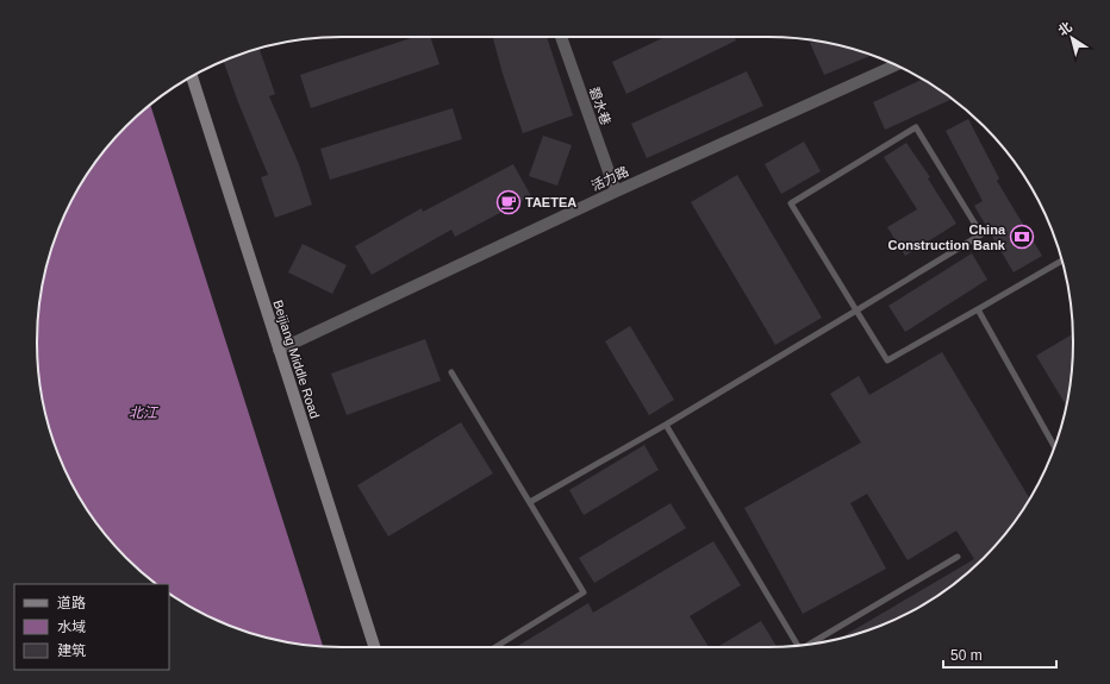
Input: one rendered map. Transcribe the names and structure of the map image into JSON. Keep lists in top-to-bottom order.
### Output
{
  "streets": {
    "street": ["碧水巷", "活力路", "Beijiang Middle Road"]
  },
  "crossings": [
    ["碧水巷", "活力路"],
    ["活力路", "Beijiang Middle Road"]
  ],
  "water": ["北江"],
  "places": {
    "cafe": ["TAETEA"],
    "bank": ["China Construction Bank"]
  },
  "legend": ["道路", "水域", "建筑"],
  "scale_bar": "50 m",
  "north": "top left"
}
